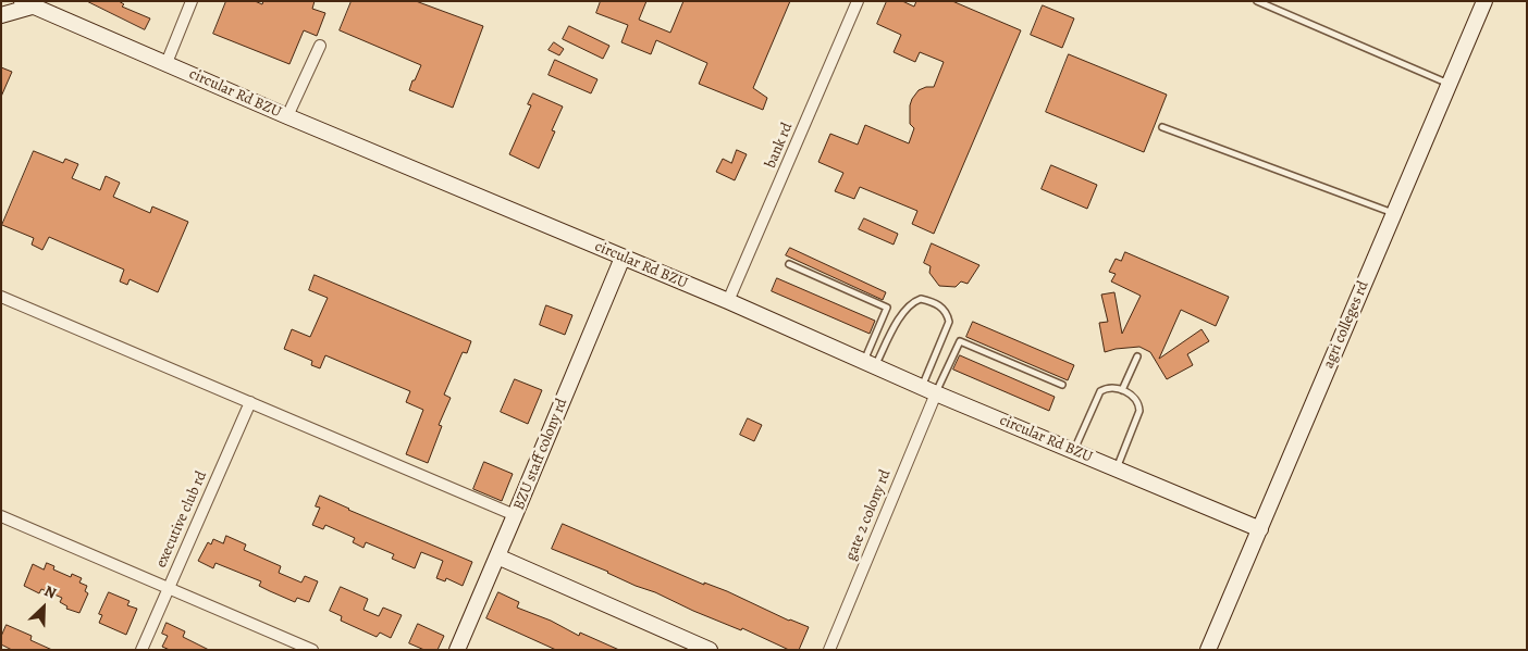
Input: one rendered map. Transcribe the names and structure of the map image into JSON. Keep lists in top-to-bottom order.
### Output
{
  "streets": {
    "street": [
      "circular Rd BZU",
      "bank rd",
      "agri colleges rd",
      "BZU staff colony rd",
      "gate 2 colony rd",
      "executive club rd"
    ]
  },
  "crossings": [
    ["circular Rd BZU", "bank rd"],
    ["circular Rd BZU", "agri colleges rd"],
    ["circular Rd BZU", "BZU staff colony rd"],
    ["circular Rd BZU", "gate 2 colony rd"]
  ],
  "north": "top right"
}
